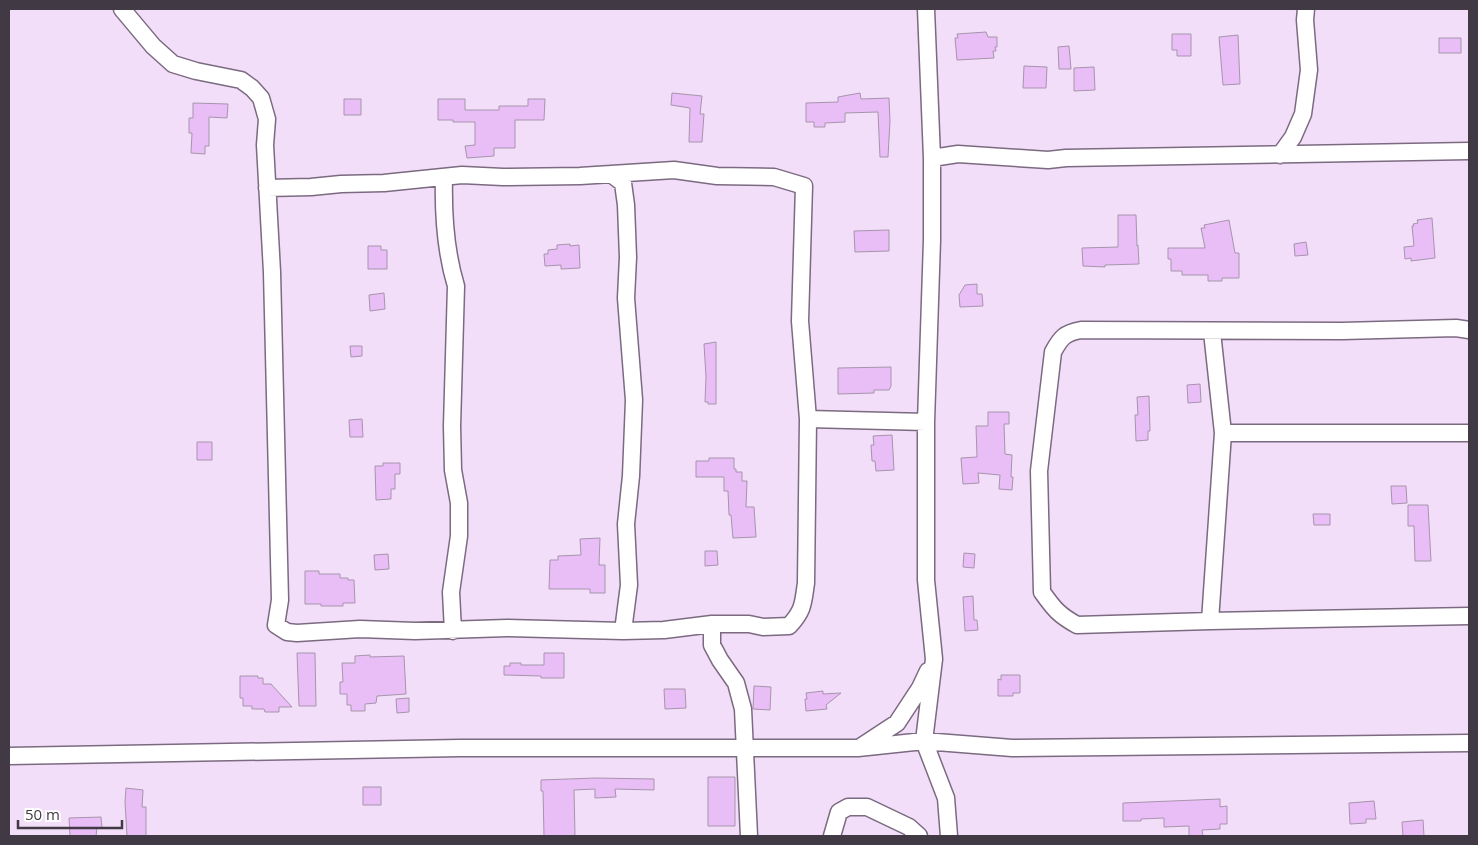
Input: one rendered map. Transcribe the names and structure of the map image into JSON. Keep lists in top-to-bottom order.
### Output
{
  "scale_bar": "50 m"
}
